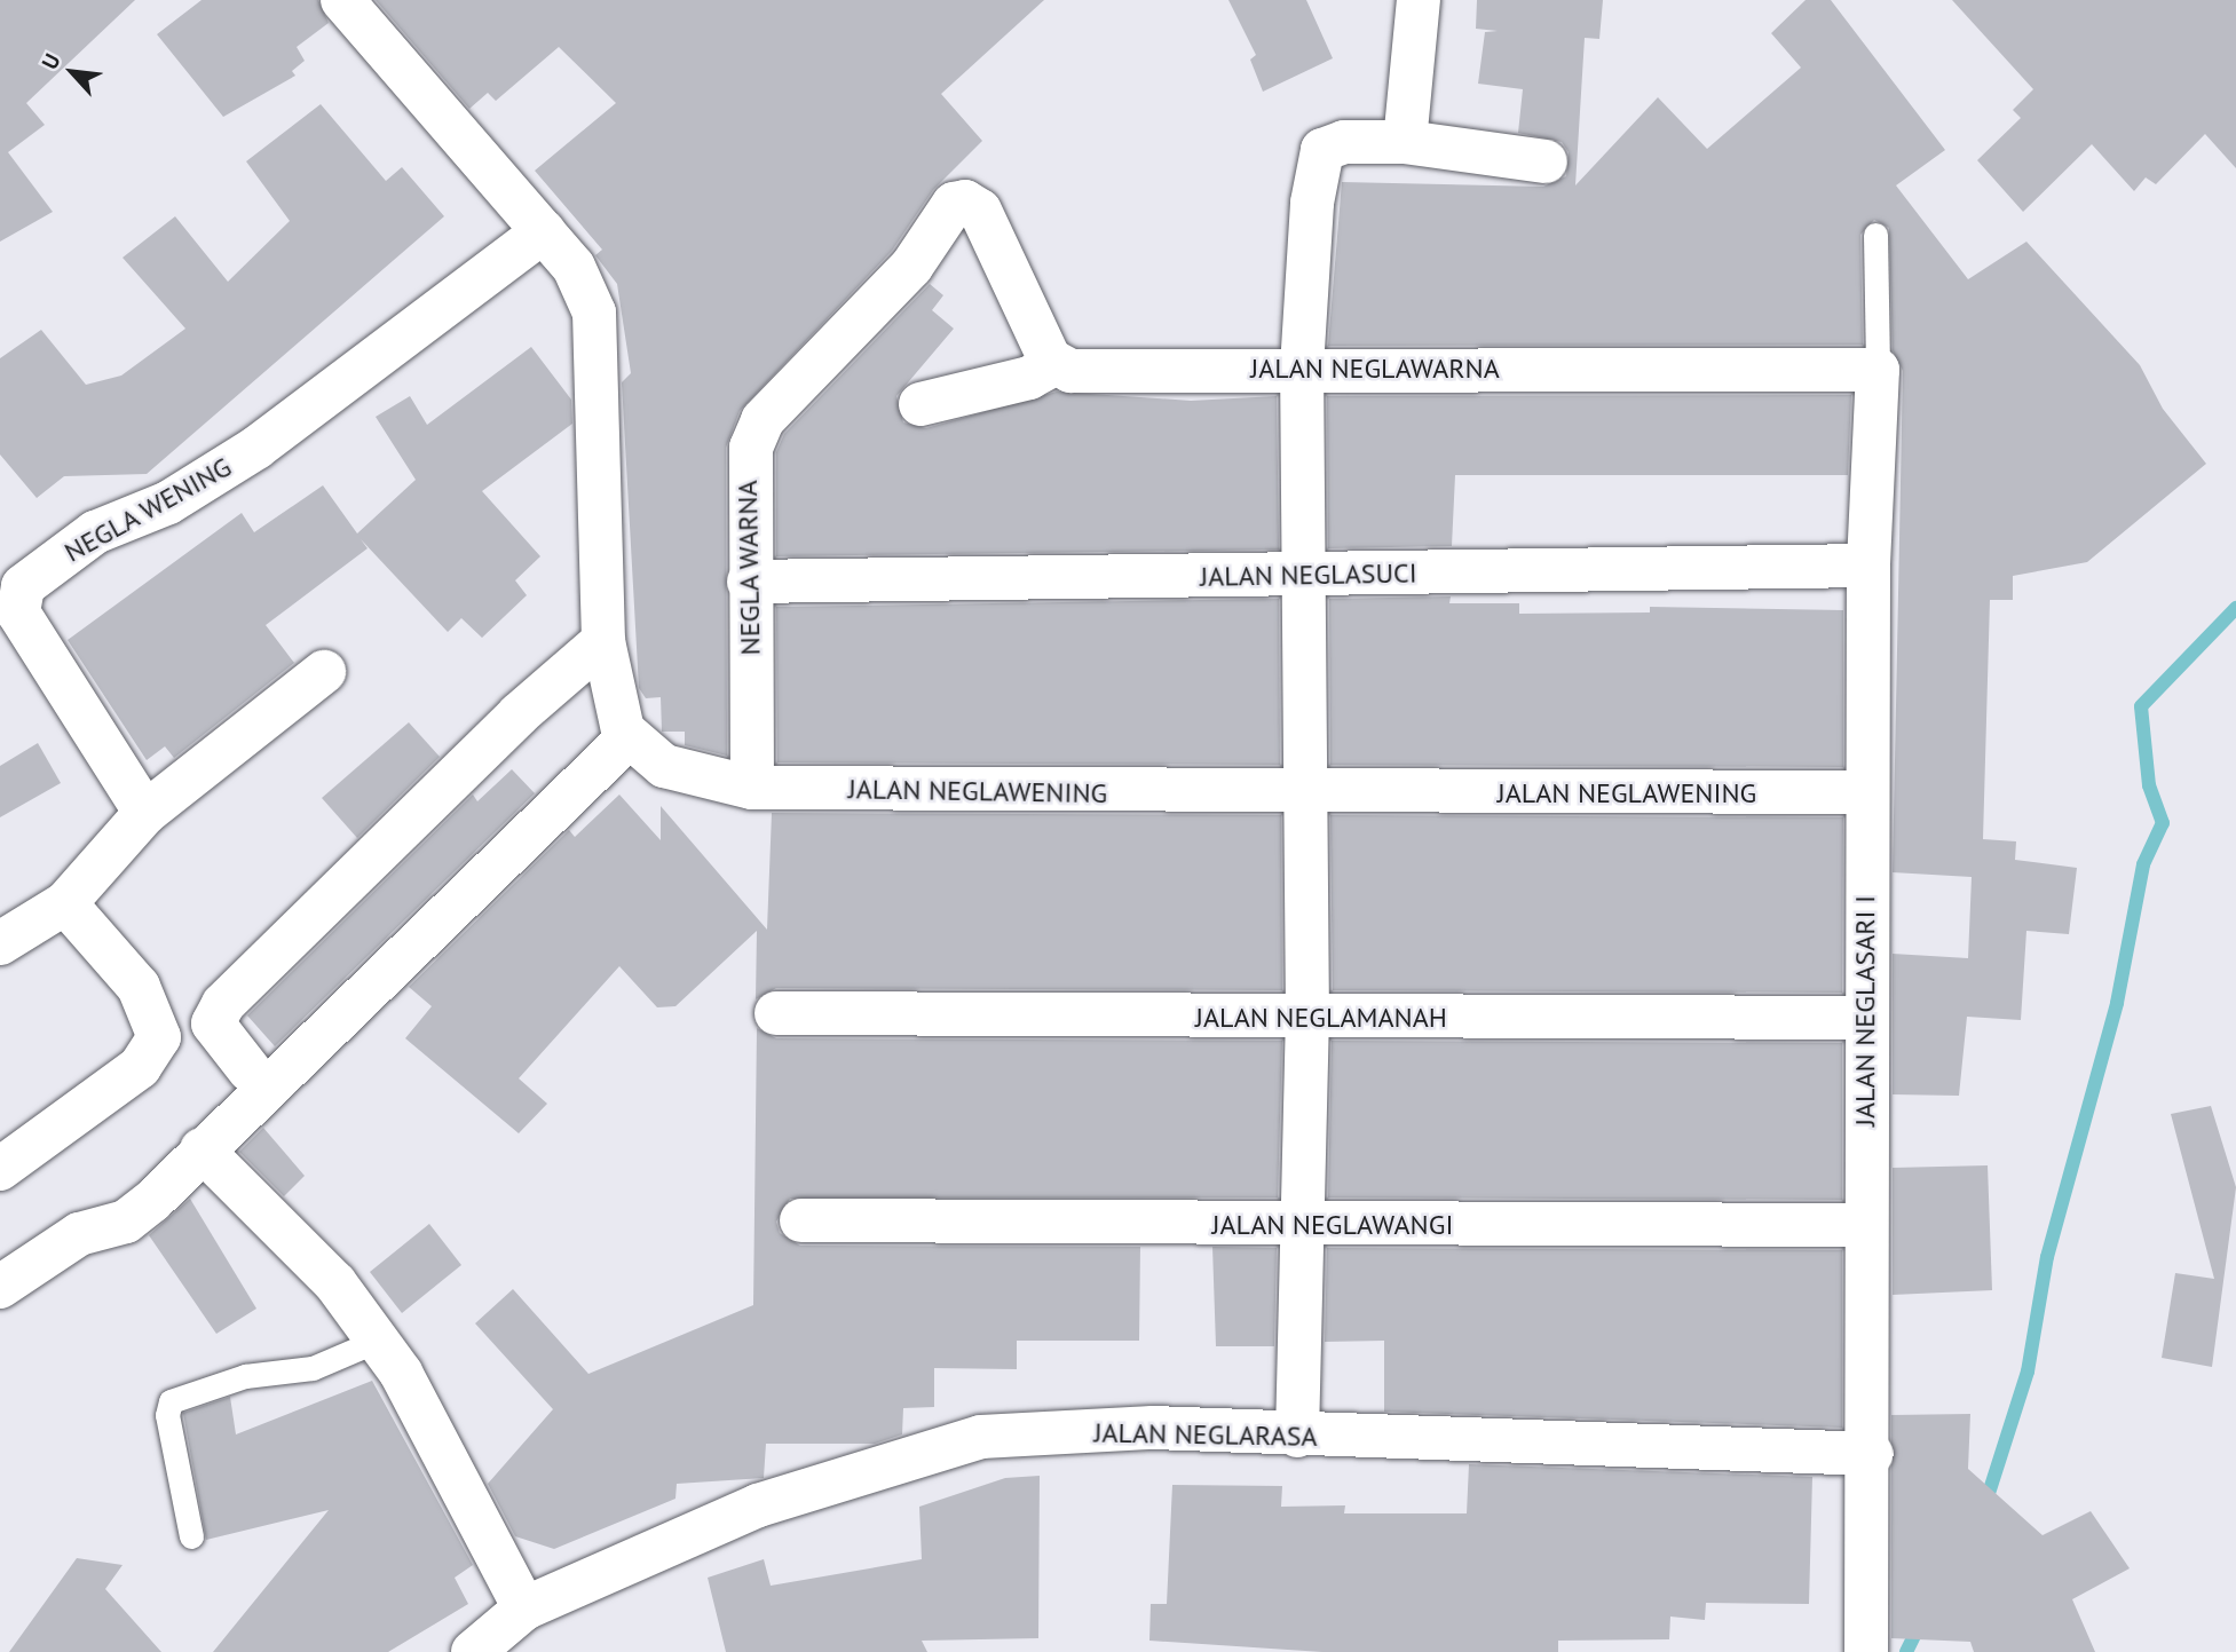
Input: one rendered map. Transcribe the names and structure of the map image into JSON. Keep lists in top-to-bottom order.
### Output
{
  "streets": {
    "street": [
      "JALAN NEGLAWARNA",
      "NEGLA WENING",
      "NEGLA WARNA",
      "JALAN NEGLASUCI",
      "JALAN NEGLAWENING",
      "JALAN NEGLASARI I",
      "JALAN NEGLAMANAH",
      "JALAN NEGLAWANGI",
      "JALAN NEGLARASA"
    ]
  },
  "crossings": [
    ["JALAN NEGLAWARNA", "NEGLA WARNA"],
    ["JALAN NEGLAWARNA", "JALAN NEGLASARI I"],
    ["NEGLA WARNA", "JALAN NEGLASUCI"],
    ["NEGLA WARNA", "JALAN NEGLAWENING"],
    ["JALAN NEGLASUCI", "JALAN NEGLASARI I"],
    ["JALAN NEGLAWENING", "JALAN NEGLASARI I"],
    ["JALAN NEGLASARI I", "JALAN NEGLAMANAH"],
    ["JALAN NEGLASARI I", "JALAN NEGLAWANGI"],
    ["JALAN NEGLASARI I", "JALAN NEGLARASA"]
  ],
  "north": "top left"
}
